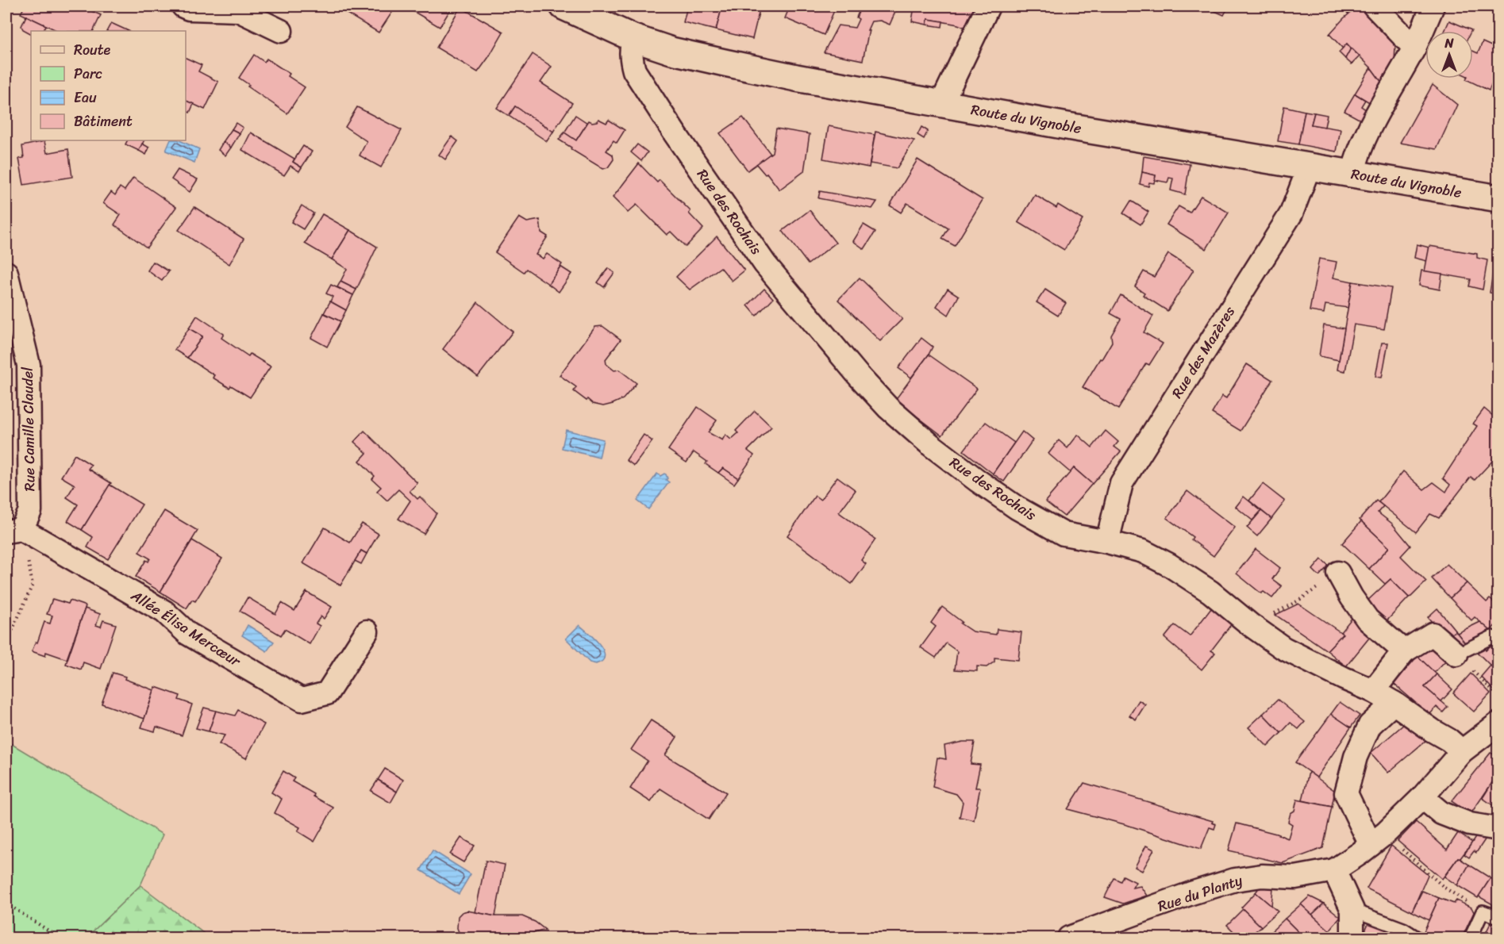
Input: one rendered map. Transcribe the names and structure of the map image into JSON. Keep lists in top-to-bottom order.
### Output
{
  "streets": {
    "street": [
      "Route du Vignoble",
      "Rue des Rochais",
      "Rue des Mazères",
      "Rue Camille Claudel",
      "Allée Élisa Mercœur",
      "Rue du Planty"
    ]
  },
  "crossings": [
    ["Route du Vignoble", "Rue des Rochais"],
    ["Route du Vignoble", "Rue des Mazères"],
    ["Rue des Rochais", "Rue des Mazères"],
    ["Rue Camille Claudel", "Allée Élisa Mercœur"]
  ],
  "legend": [
    "Route",
    "Parc",
    "Eau",
    "Bâtiment"
  ],
  "north": "top"
}
